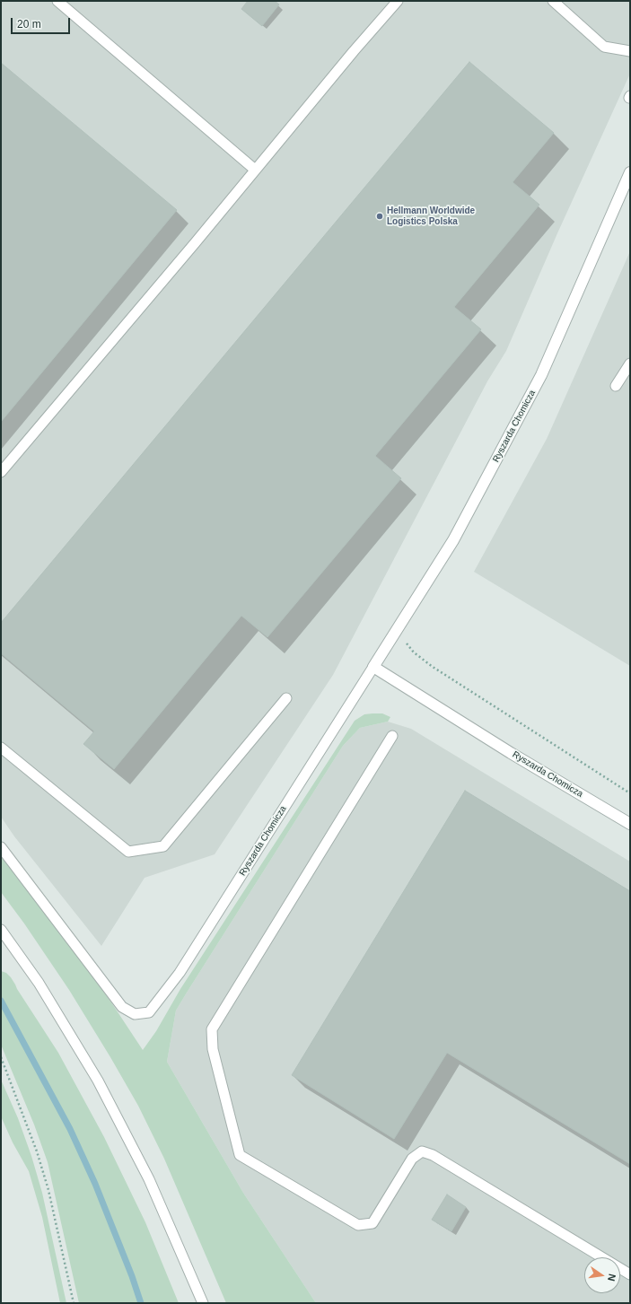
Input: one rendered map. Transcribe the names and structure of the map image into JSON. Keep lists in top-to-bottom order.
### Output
{
  "streets": {
    "street": ["Ryszarda Chomicza"]
  },
  "places": ["Hellmann Worldwide Logistics Polska"],
  "scale_bar": "20 m",
  "north": "right"
}
